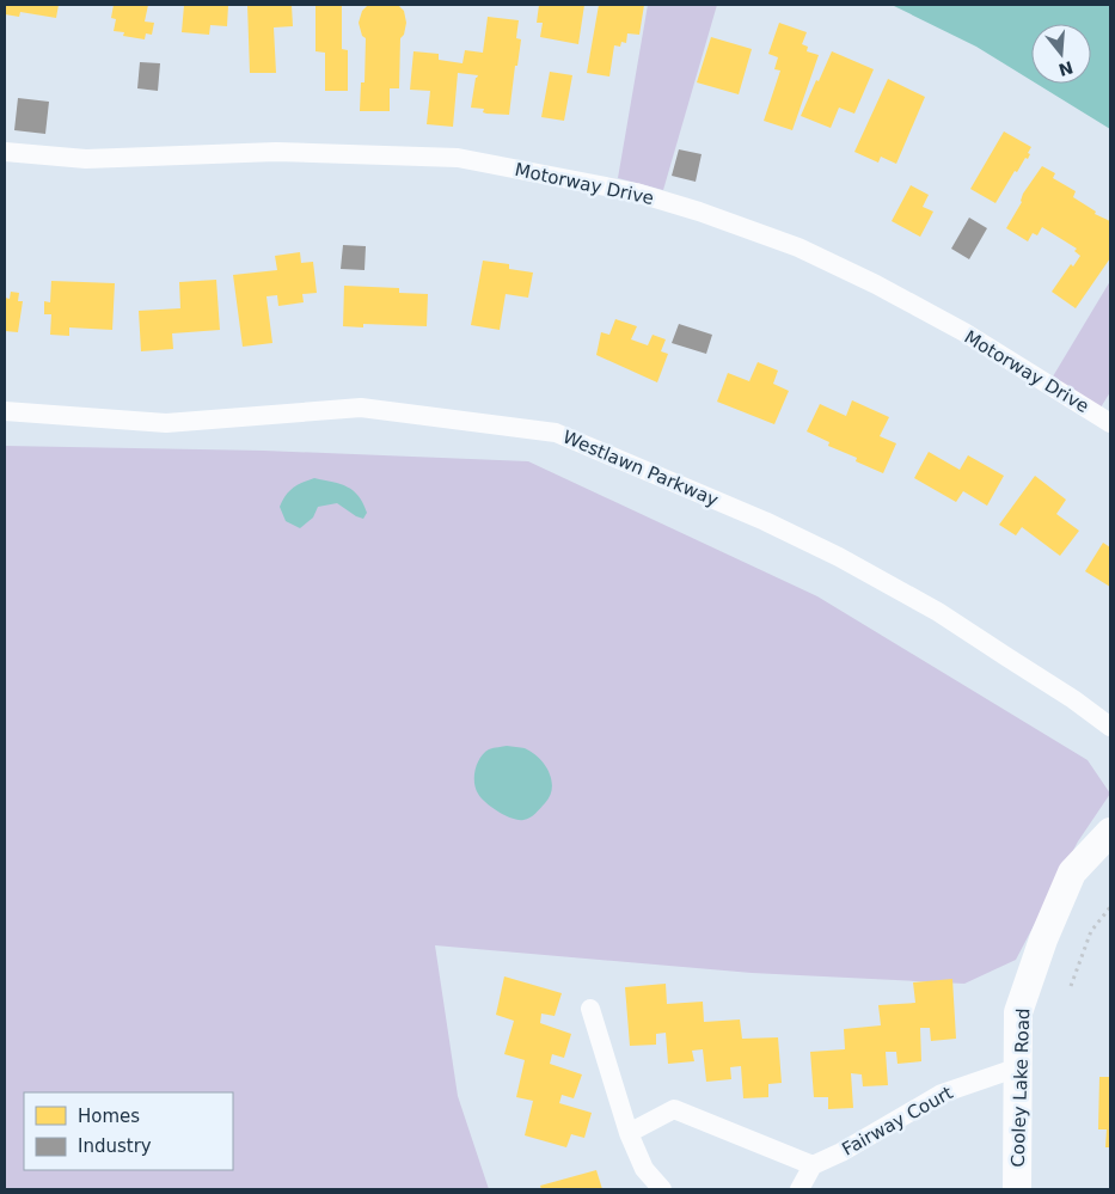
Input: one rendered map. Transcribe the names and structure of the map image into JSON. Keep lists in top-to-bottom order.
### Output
{
  "streets": {
    "main road": ["Cooley Lake Road"],
    "street": ["Motorway Drive", "Westlawn Parkway", "Fairway Court"]
  },
  "crossings": [
    ["Cooley Lake Road", "Fairway Court"]
  ],
  "legend": ["Homes", "Industry"],
  "north": "bottom"
}
